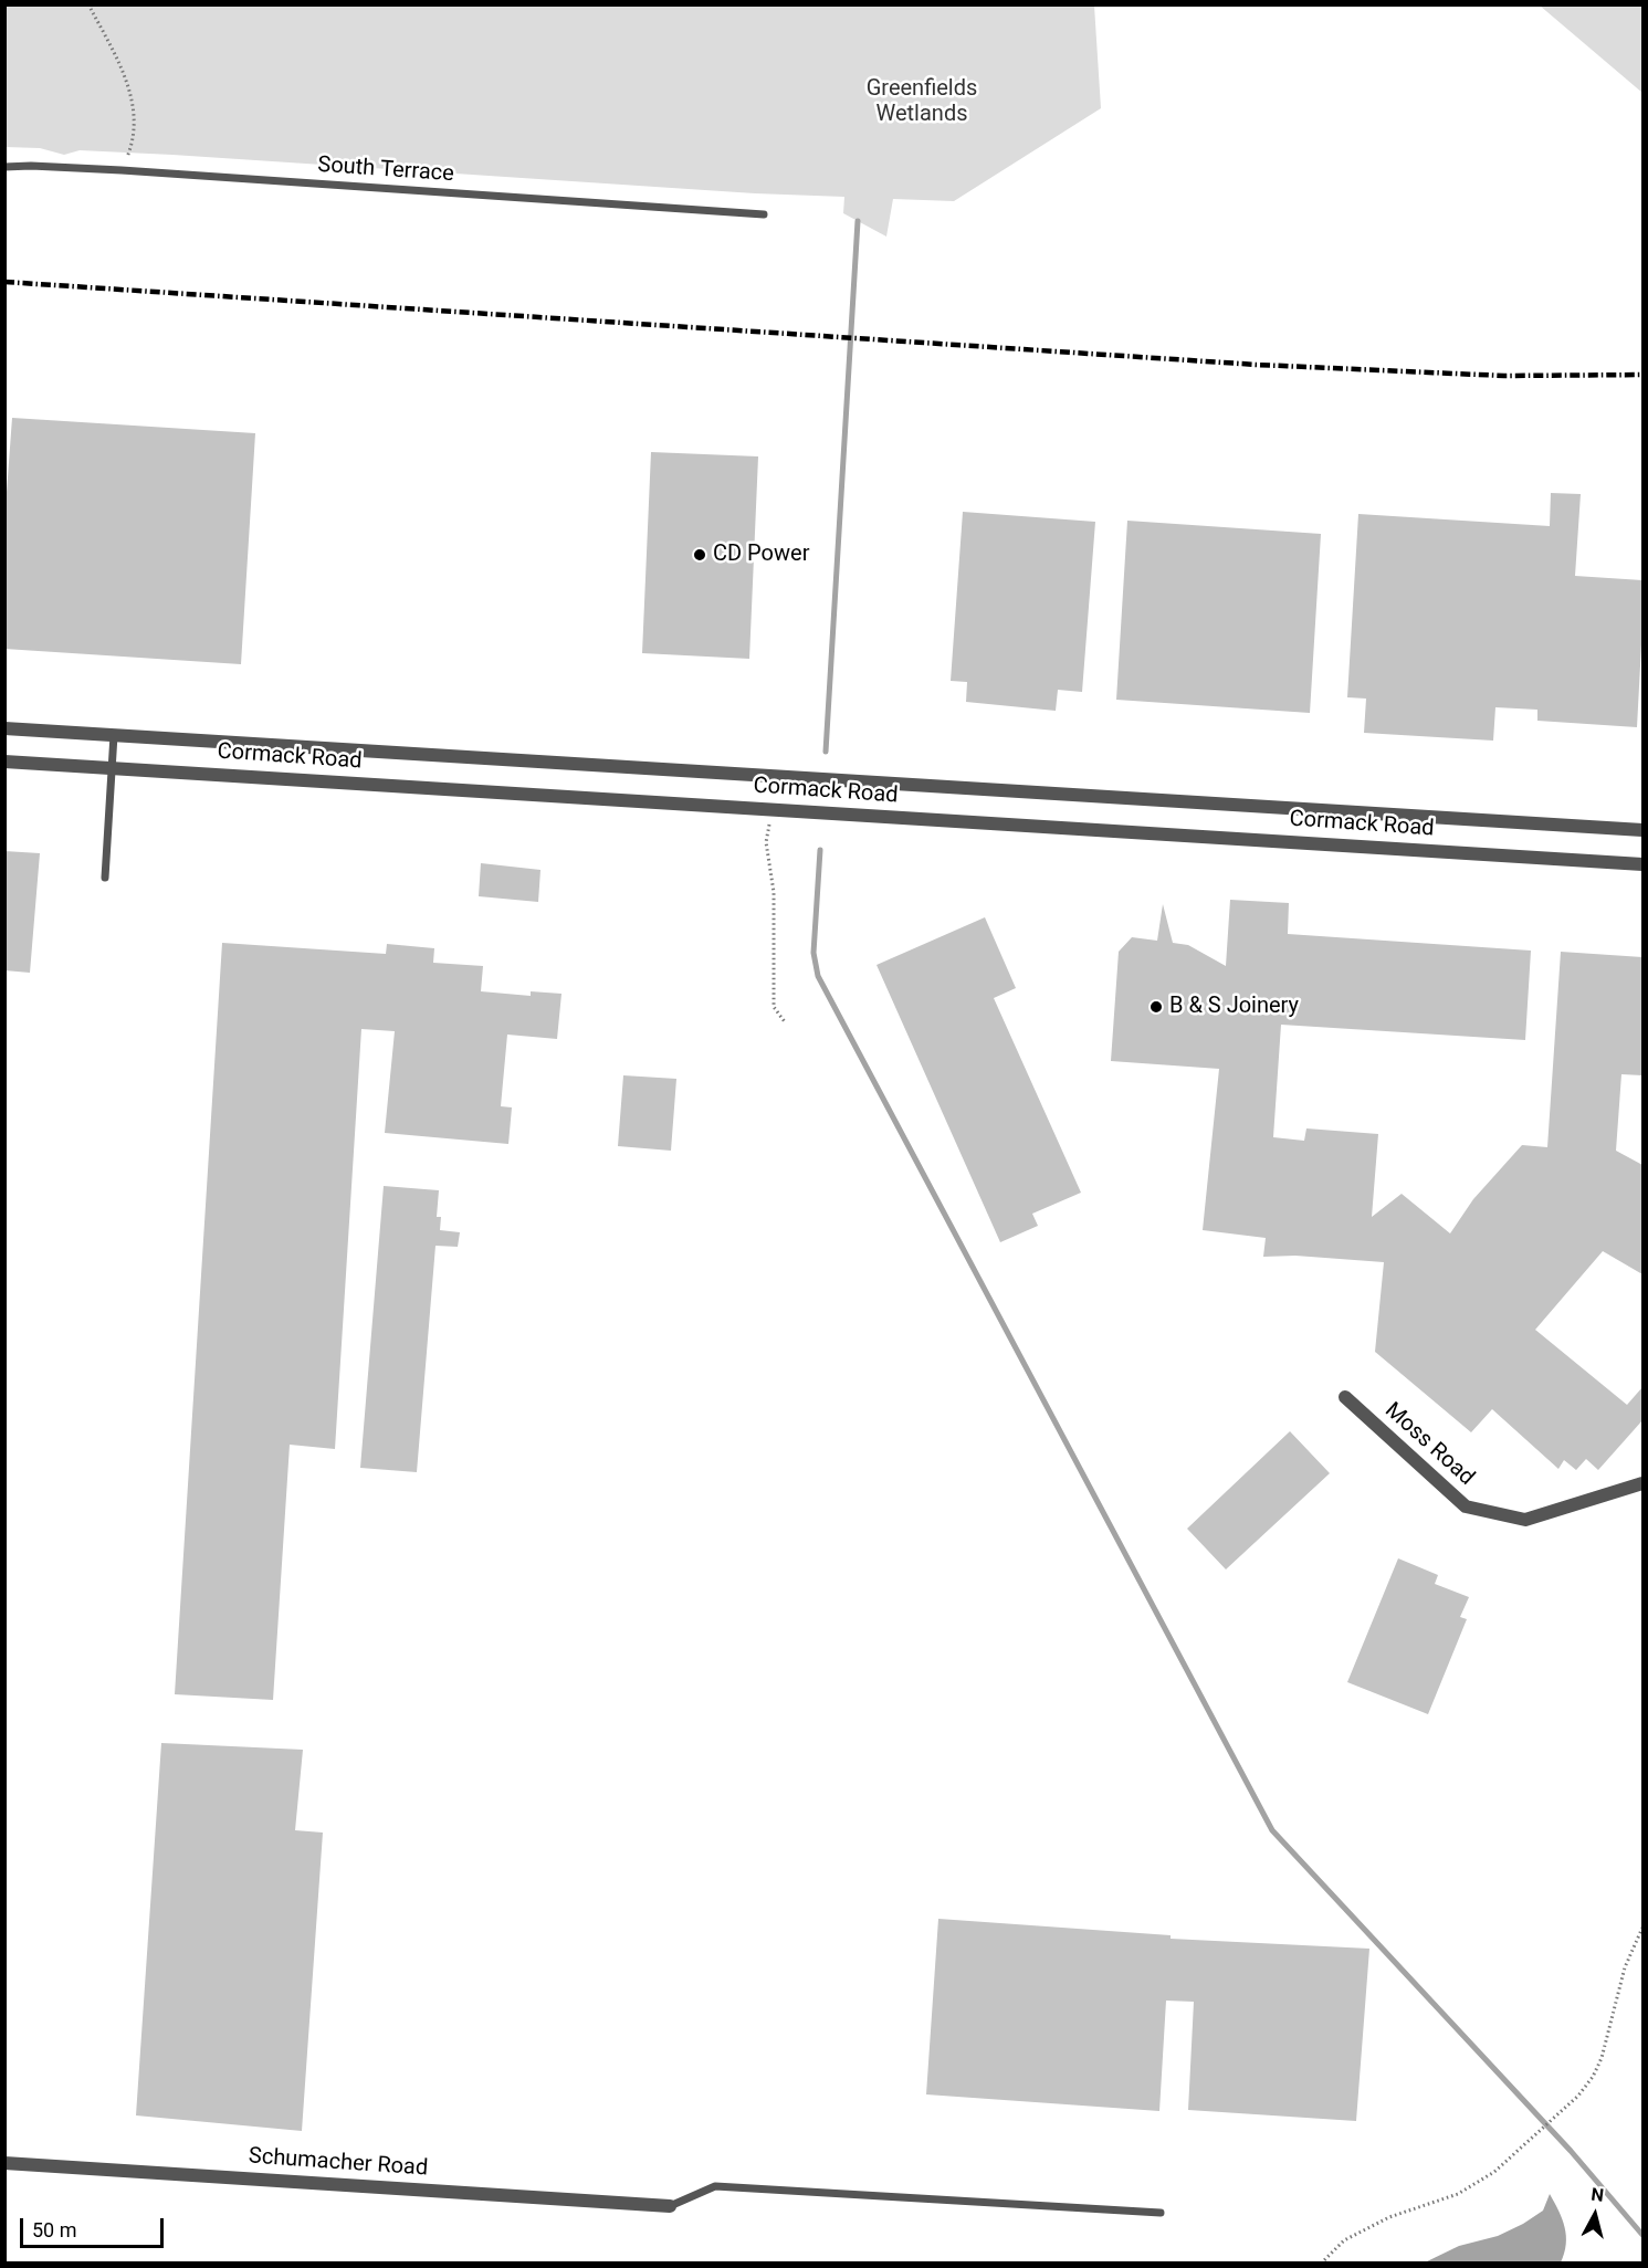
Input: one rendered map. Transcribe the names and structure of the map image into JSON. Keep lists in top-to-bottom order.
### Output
{
  "streets": {
    "street": ["Cormack Road", "Moss Road", "Schumacher Road"],
    "lane": ["South Terrace"]
  },
  "parks": ["Greenfields Wetlands"],
  "places": ["CD Power", "B & S Joinery"],
  "scale_bar": "50 m",
  "north": "top"
}
